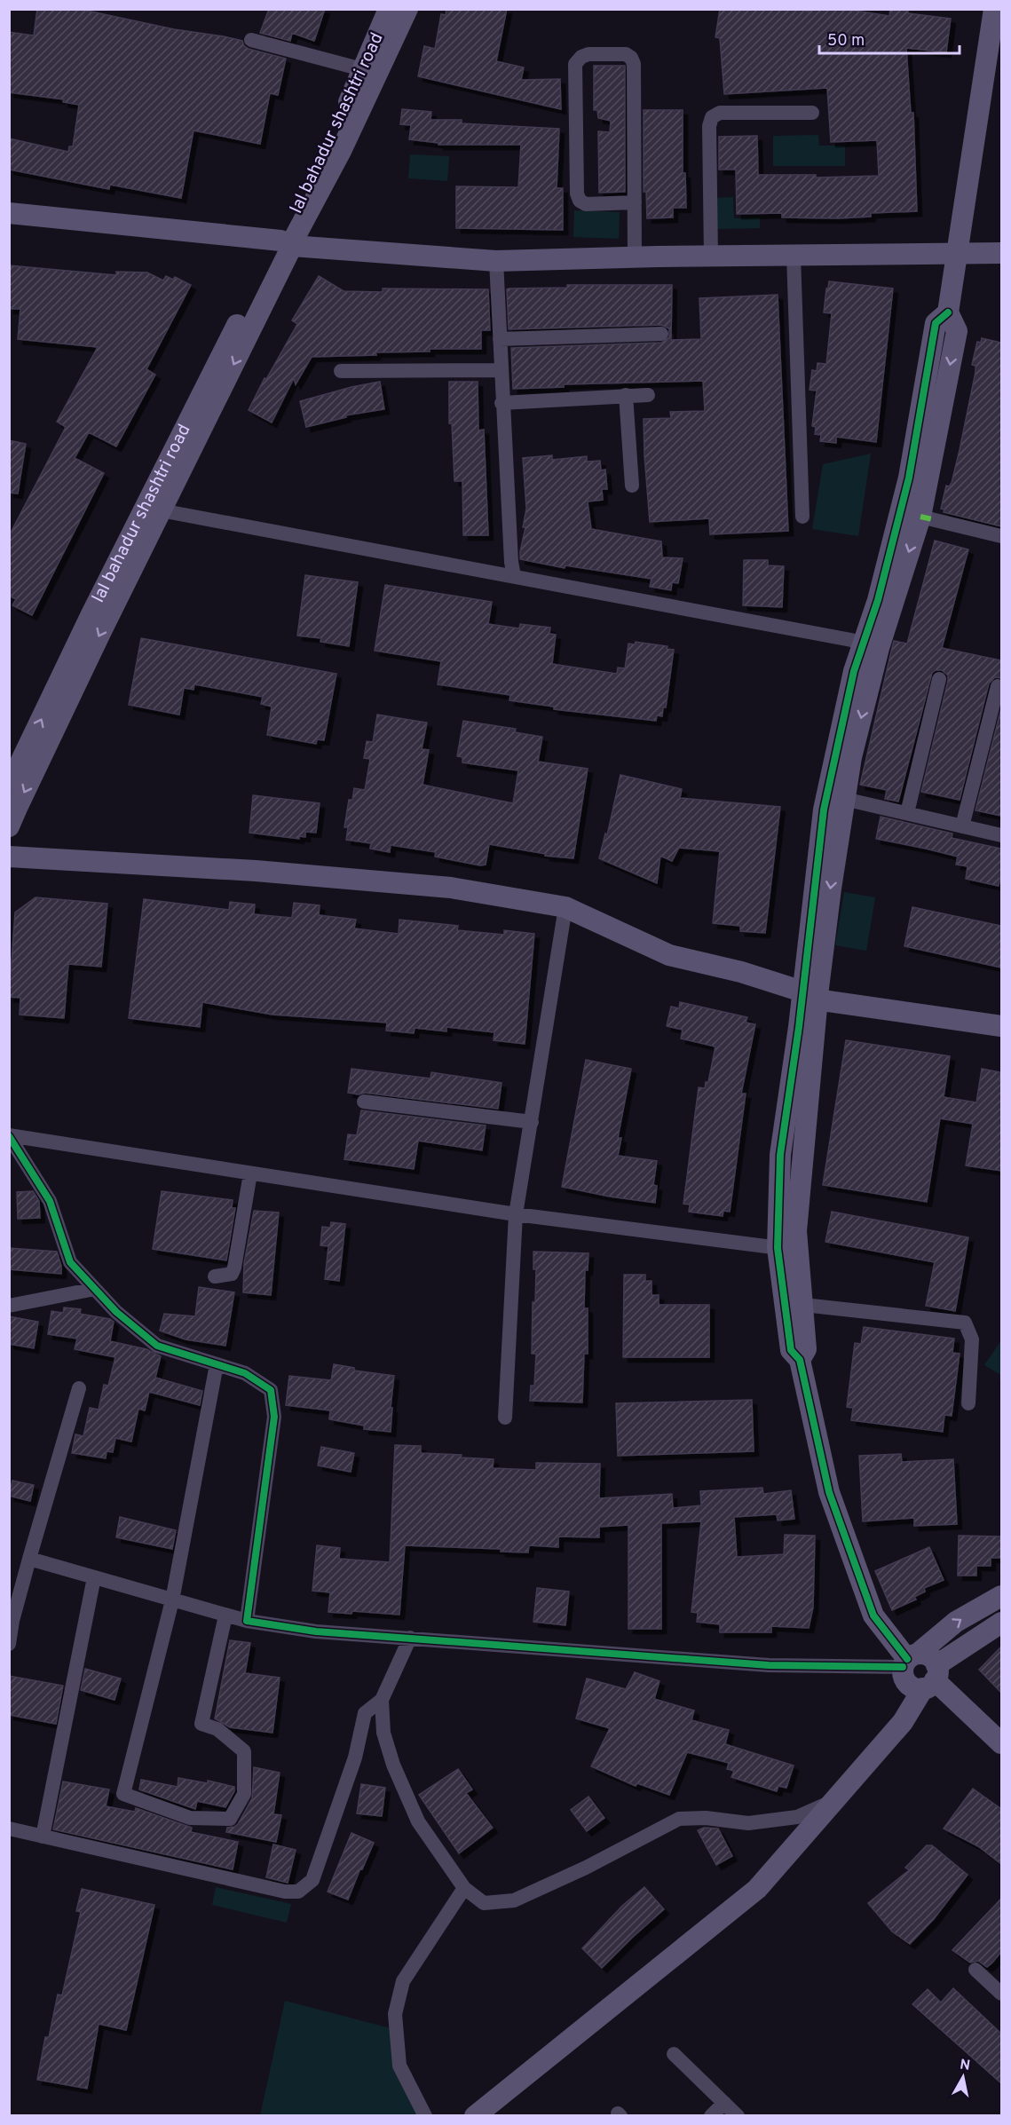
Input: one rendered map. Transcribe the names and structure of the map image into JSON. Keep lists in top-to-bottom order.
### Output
{
  "streets": {
    "street": ["lal bahadur shashtri road"]
  },
  "scale_bar": "50 m",
  "north": "top"
}
